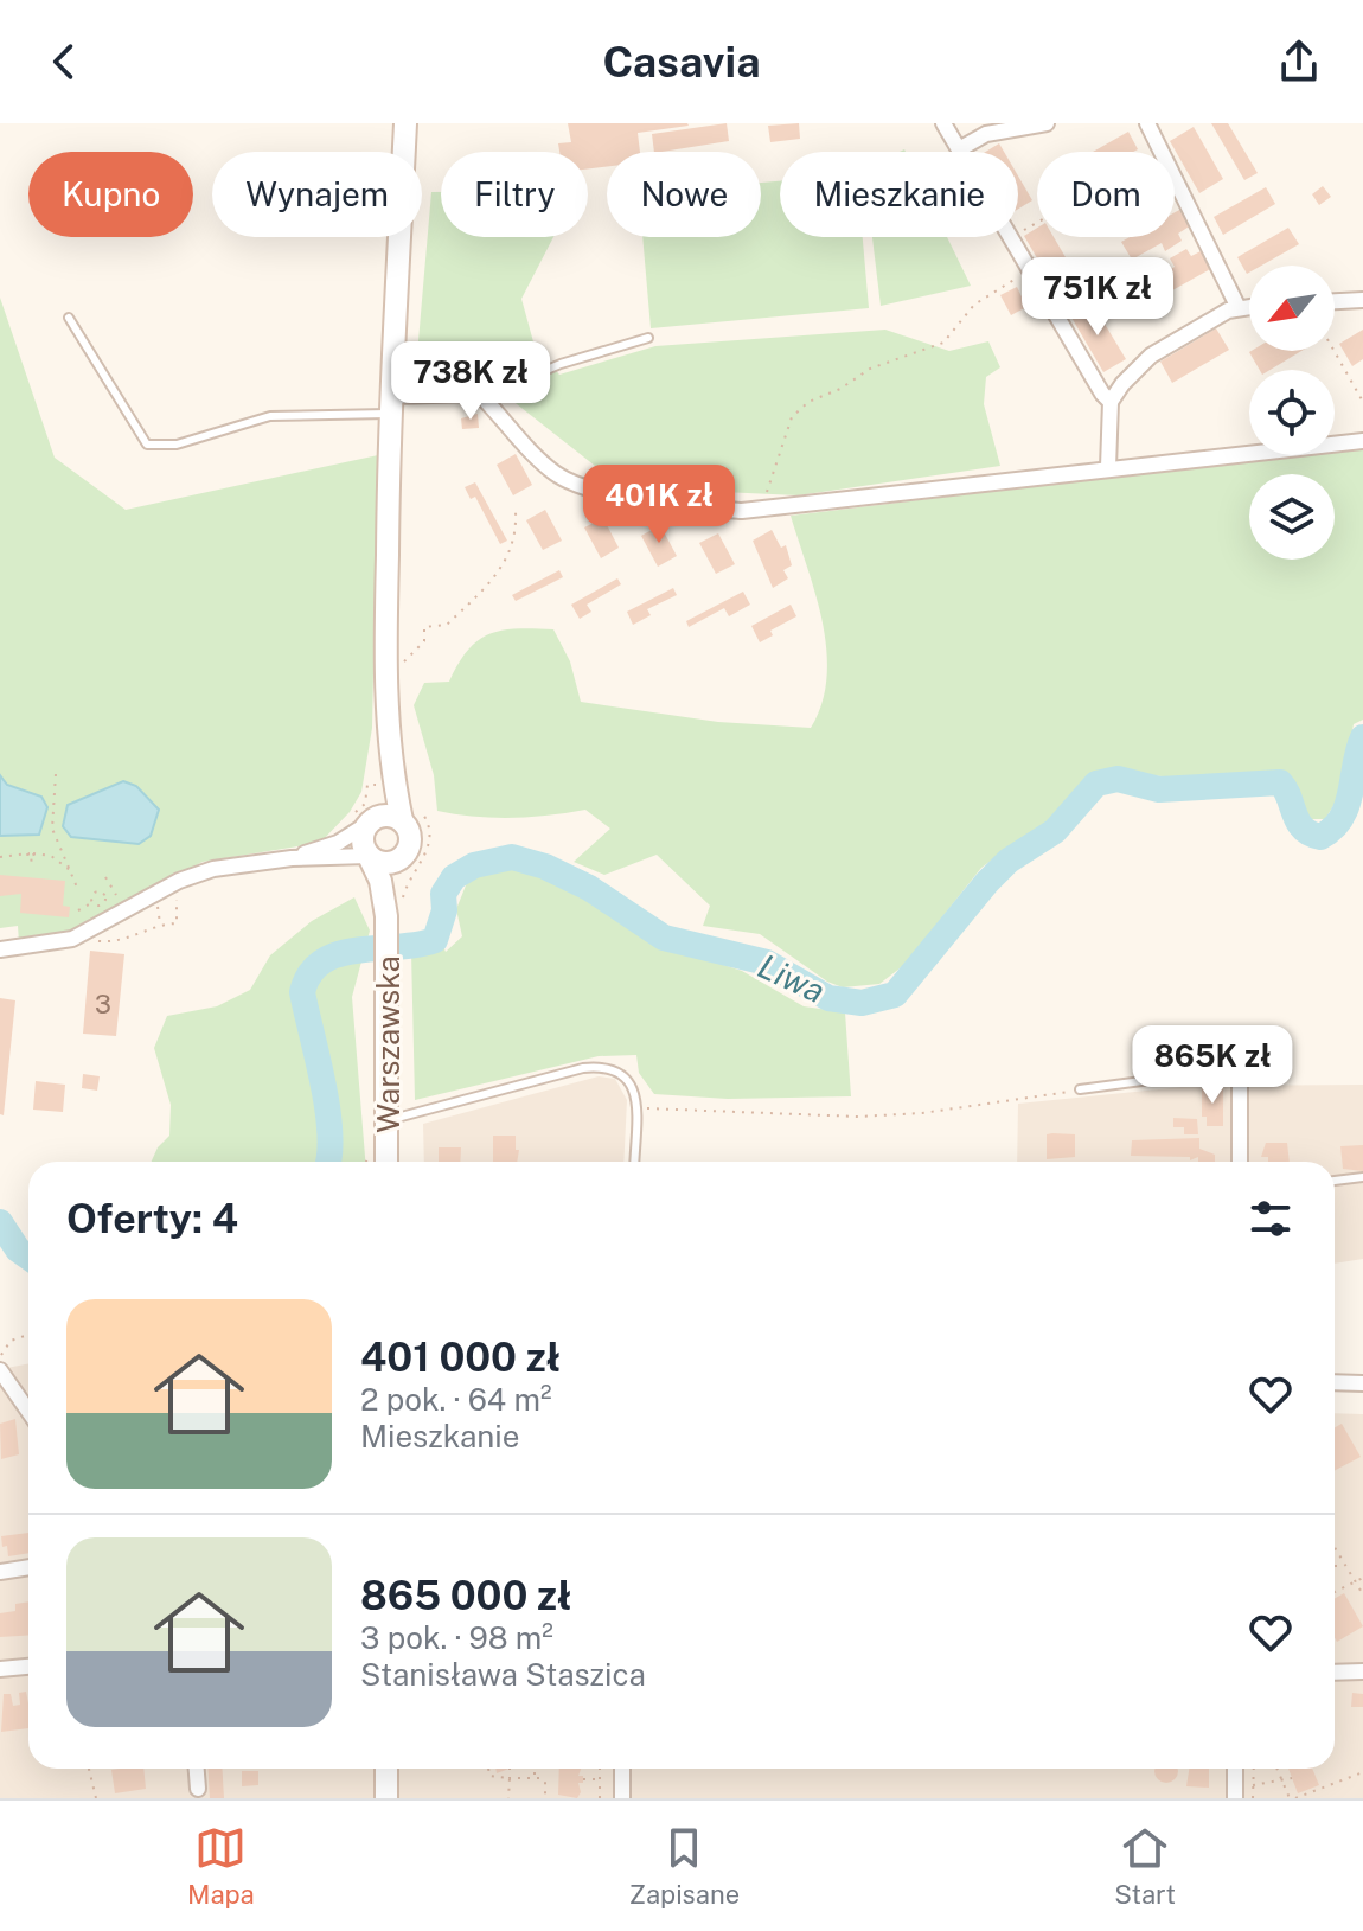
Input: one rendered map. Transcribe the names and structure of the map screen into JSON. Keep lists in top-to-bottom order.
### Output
{
  "streets": {
    "main road": ["Warszawska"]
  },
  "water": ["Liwa"],
  "house_numbers": ["3"],
  "north": "bottom left",
  "page": {
    "header": "Casavia",
    "chip": [
      "Kupno",
      "Wynajem",
      "Filtry",
      "Nowe",
      "Mieszkanie",
      "Dom"
    ],
    "price": [
      "751K zł",
      "738K zł",
      "401K zł",
      "865K zł"
    ],
    "heading": "Oferty: 4",
    "list": [
      {
        "name": "401 000 zł",
        "note": "2 pok. · 64 m² · Mieszkanie"
      },
      {
        "name": "865 000 zł",
        "note": "3 pok. · 98 m² · Stanisława Staszica"
      }
    ],
    "tabs": ["Mapa", "Zapisane", "Start"]
  }
}
